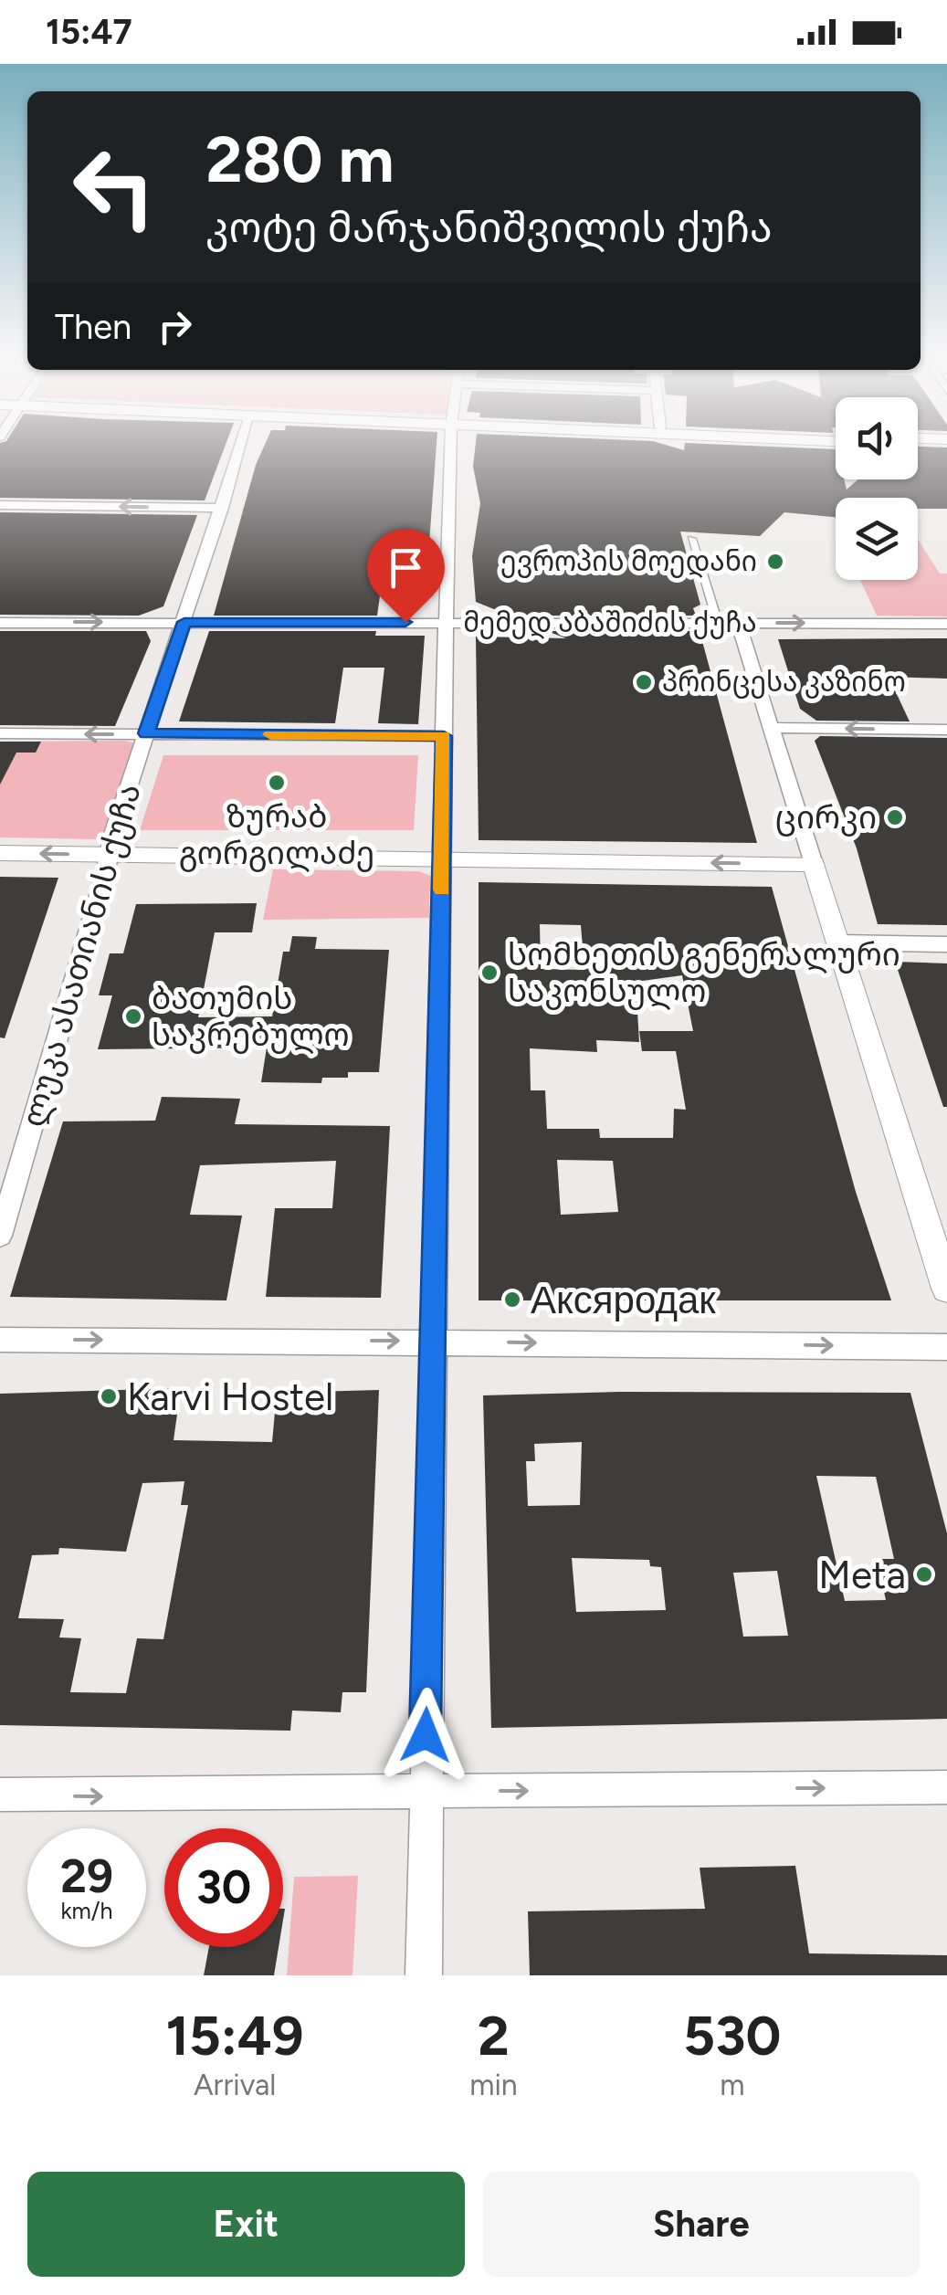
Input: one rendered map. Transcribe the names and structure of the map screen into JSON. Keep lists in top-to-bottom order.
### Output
{
  "streets": {
    "street": ["მემედ აბაშიძის ქუჩა", "ლუკა ასათიანის ქუჩა"]
  },
  "crossings": [
    ["მემედ აბაშიძის ქუჩა", "ლუკა ასათიანის ქუჩა"]
  ],
  "places": [
    "ევროპის მოედანი",
    "პრინცესა კაზინო",
    "ზურაბ გორგილაძე",
    "ცირკი",
    "სომხეთის გენერალური საკონსულო",
    "ბათუმის საკრებულო",
    "Аксяродак",
    "Karvi Hostel",
    "Meta"
  ],
  "page": {
    "status": "15:47",
    "turn": ["280 m", "კოტე მარჯანიშვილის ქუჩა"],
    "then": "Then",
    "speed": "29 km/h",
    "limit": "30",
    "eta": [
      "15:49",
      "Arrival",
      "2",
      "min",
      "530",
      "m"
    ],
    "buttons": ["Exit", "Share"]
  }
}
